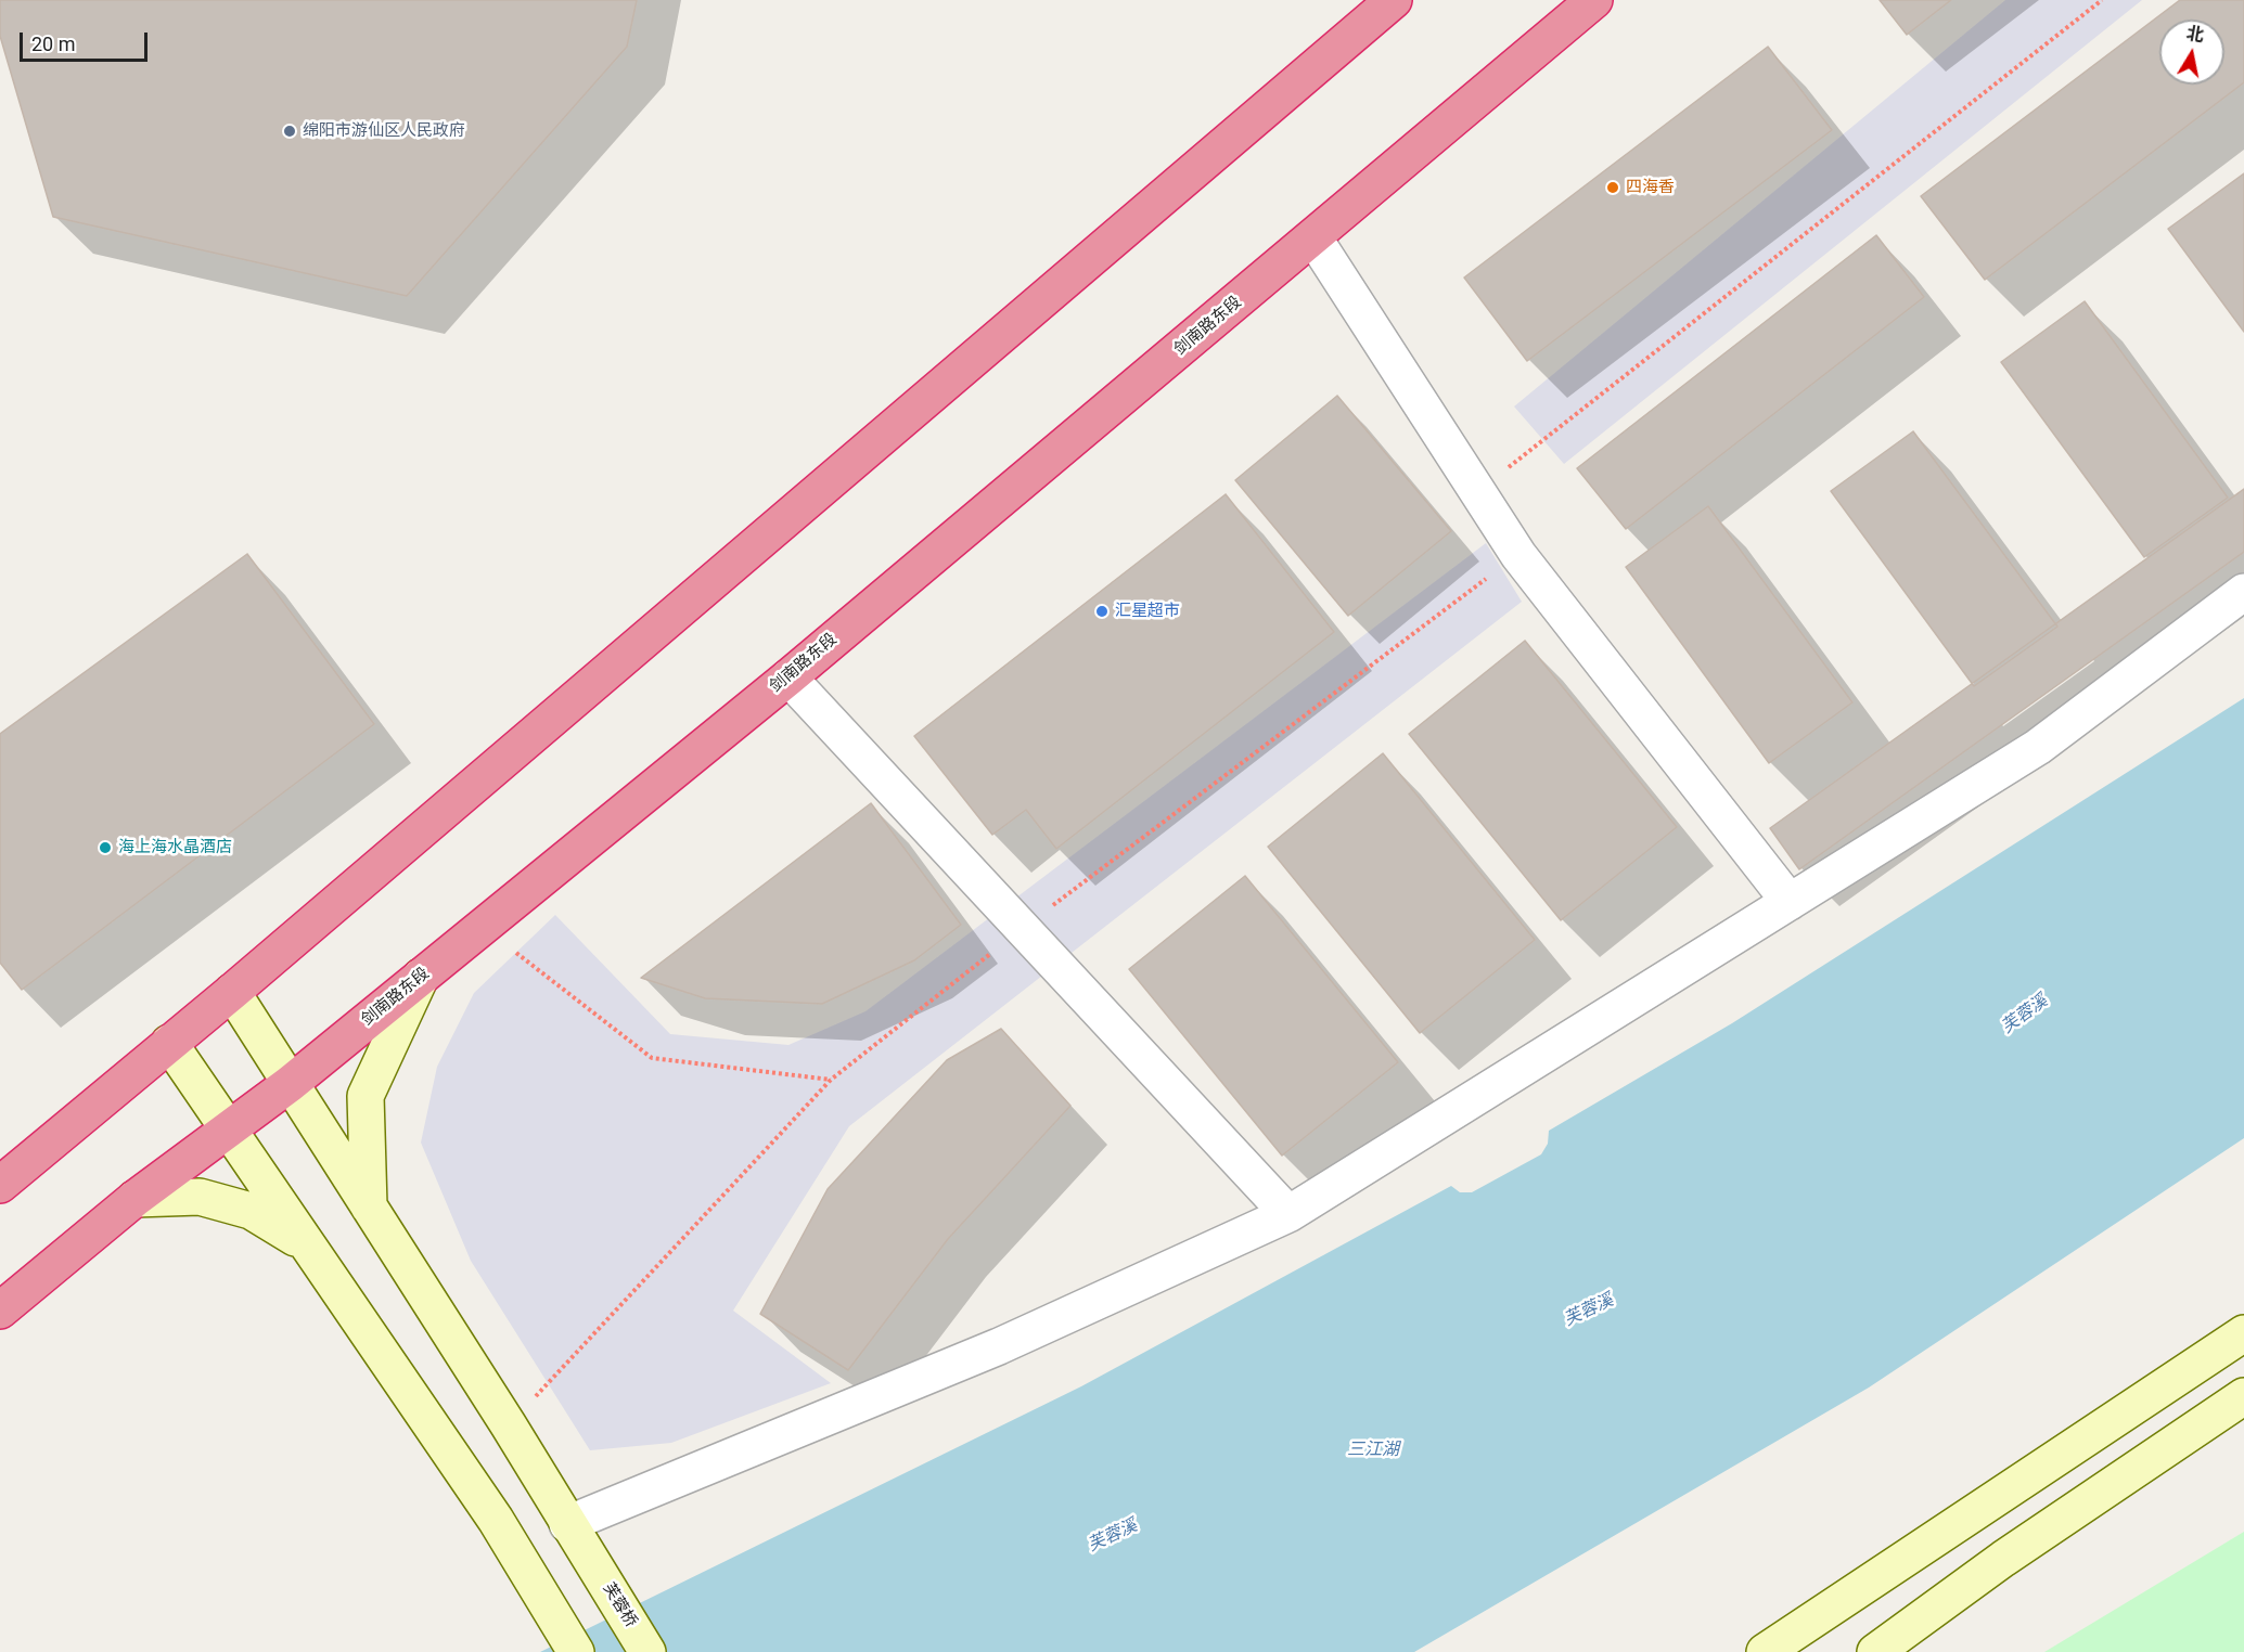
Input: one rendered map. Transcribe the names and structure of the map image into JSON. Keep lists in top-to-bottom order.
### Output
{
  "streets": {
    "highway": ["剑南路东段"],
    "main road": ["芙蓉桥"]
  },
  "crossings": [
    ["剑南路东段", "芙蓉桥"]
  ],
  "water": ["芙蓉溪", "三江湖"],
  "places": [
    "绵阳市游仙区人民政府",
    "四海香",
    "汇星超市",
    "海上海水晶酒店"
  ],
  "scale_bar": "20 m",
  "north": "top"
}
